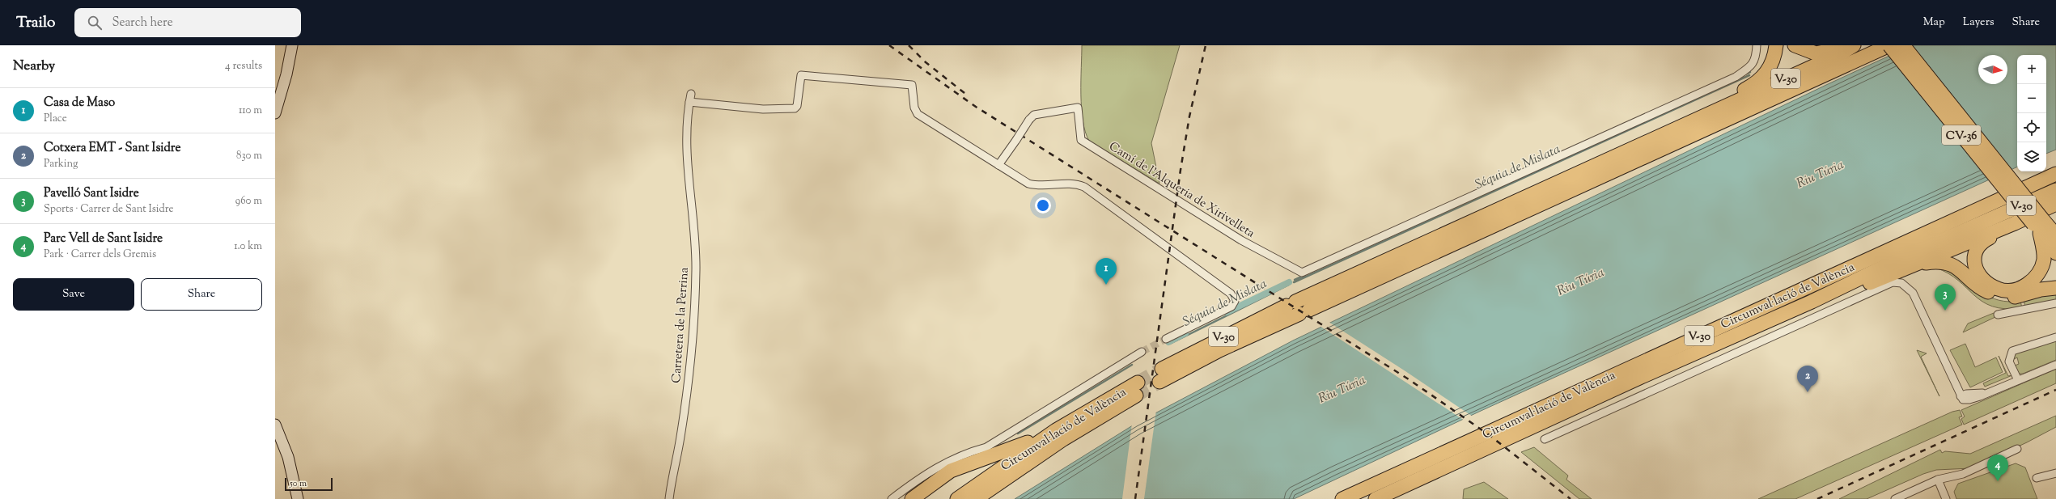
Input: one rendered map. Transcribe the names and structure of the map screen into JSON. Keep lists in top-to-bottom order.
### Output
{
  "streets": {
    "highway": ["V-30", "CV-36", "Circumval·lació de València"],
    "street": ["Camí de l'Alqueria de Xirivelleta", "Carretera de la Perrina"]
  },
  "crossings": [
    ["V-30", "CV-36"],
    ["Camí de l'Alqueria de Xirivelleta", "Carretera de la Perrina"]
  ],
  "water": ["Séquia de Mislata", "Riu Túria"],
  "scale_bar": "50 m",
  "north": "right",
  "page": {
    "header": "Trailo",
    "search": "Search here",
    "nav": ["Map", "Layers", "Share"],
    "heading": ["Nearby", "4 results"],
    "map_buttons": ["+", "−"],
    "list": [
      {
        "mark": "1",
        "name": "Casa de Maso",
        "note": "Place",
        "value": "110 m"
      },
      {
        "mark": "2",
        "name": "Cotxera EMT - Sant Isidre",
        "note": "Parking",
        "value": "830 m"
      },
      {
        "mark": "3",
        "name": "Pavelló Sant Isidre",
        "note": "Sports · Carrer de Sant Isidre",
        "value": "960 m"
      },
      {
        "mark": "4",
        "name": "Parc Vell de Sant Isidre",
        "note": "Park · Carrer dels Gremis",
        "value": "1.0 km"
      }
    ],
    "pins": [
      "1",
      "3",
      "2",
      "4"
    ],
    "buttons": ["Save", "Share"],
    "scale": "50 m"
  }
}
